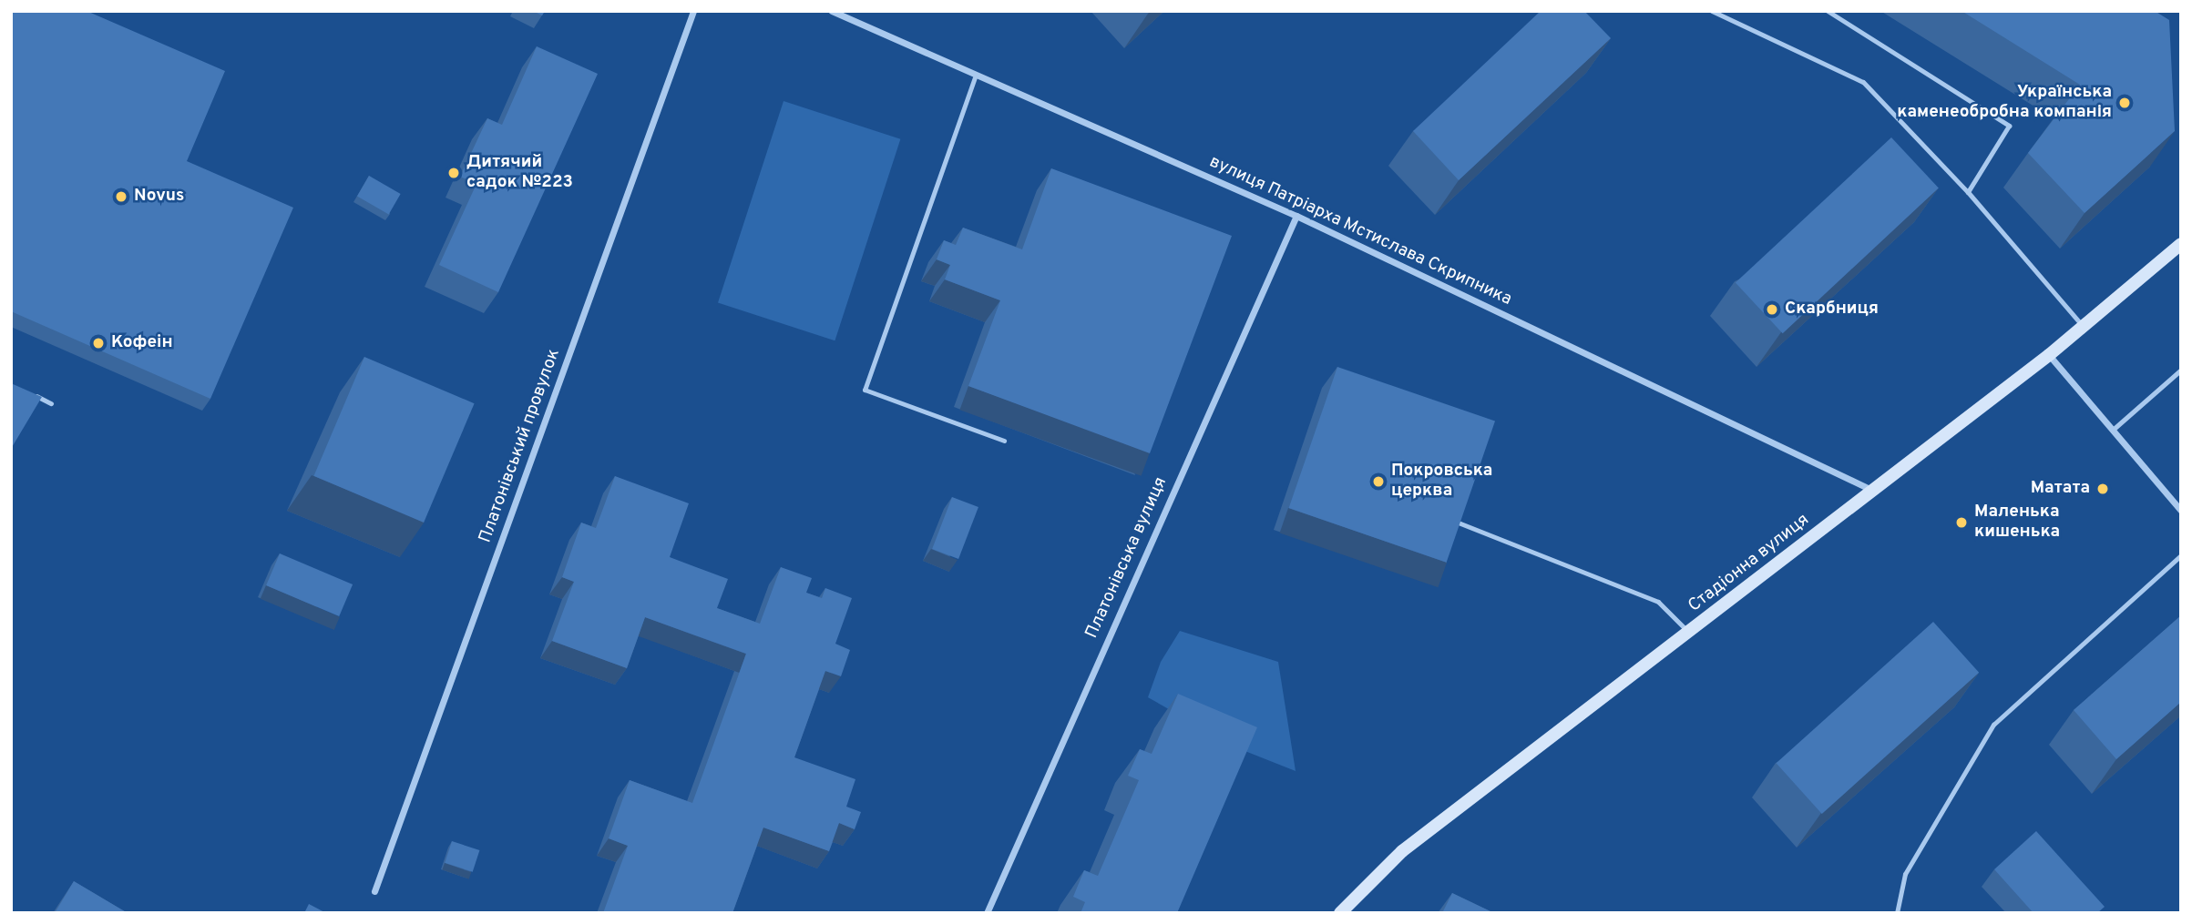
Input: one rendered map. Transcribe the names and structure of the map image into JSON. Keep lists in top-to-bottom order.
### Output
{
  "streets": {
    "street": [
      "вулиця Патріарха Мстислава Скрипника",
      "Платонівський провулок",
      "Платонівська вулиця",
      "Стадіонна вулиця"
    ]
  },
  "crossings": [
    ["вулиця Патріарха Мстислава Скрипника", "Платонівська вулиця"],
    ["вулиця Патріарха Мстислава Скрипника", "Стадіонна вулиця"]
  ],
  "places": [
    "Українська каменеобробна компанія",
    "Дитячий садок №223",
    "Novus",
    "Скарбниця",
    "Кофеiн",
    "Покровська церква",
    "Матата",
    "Маленька кишенька"
  ]
}
